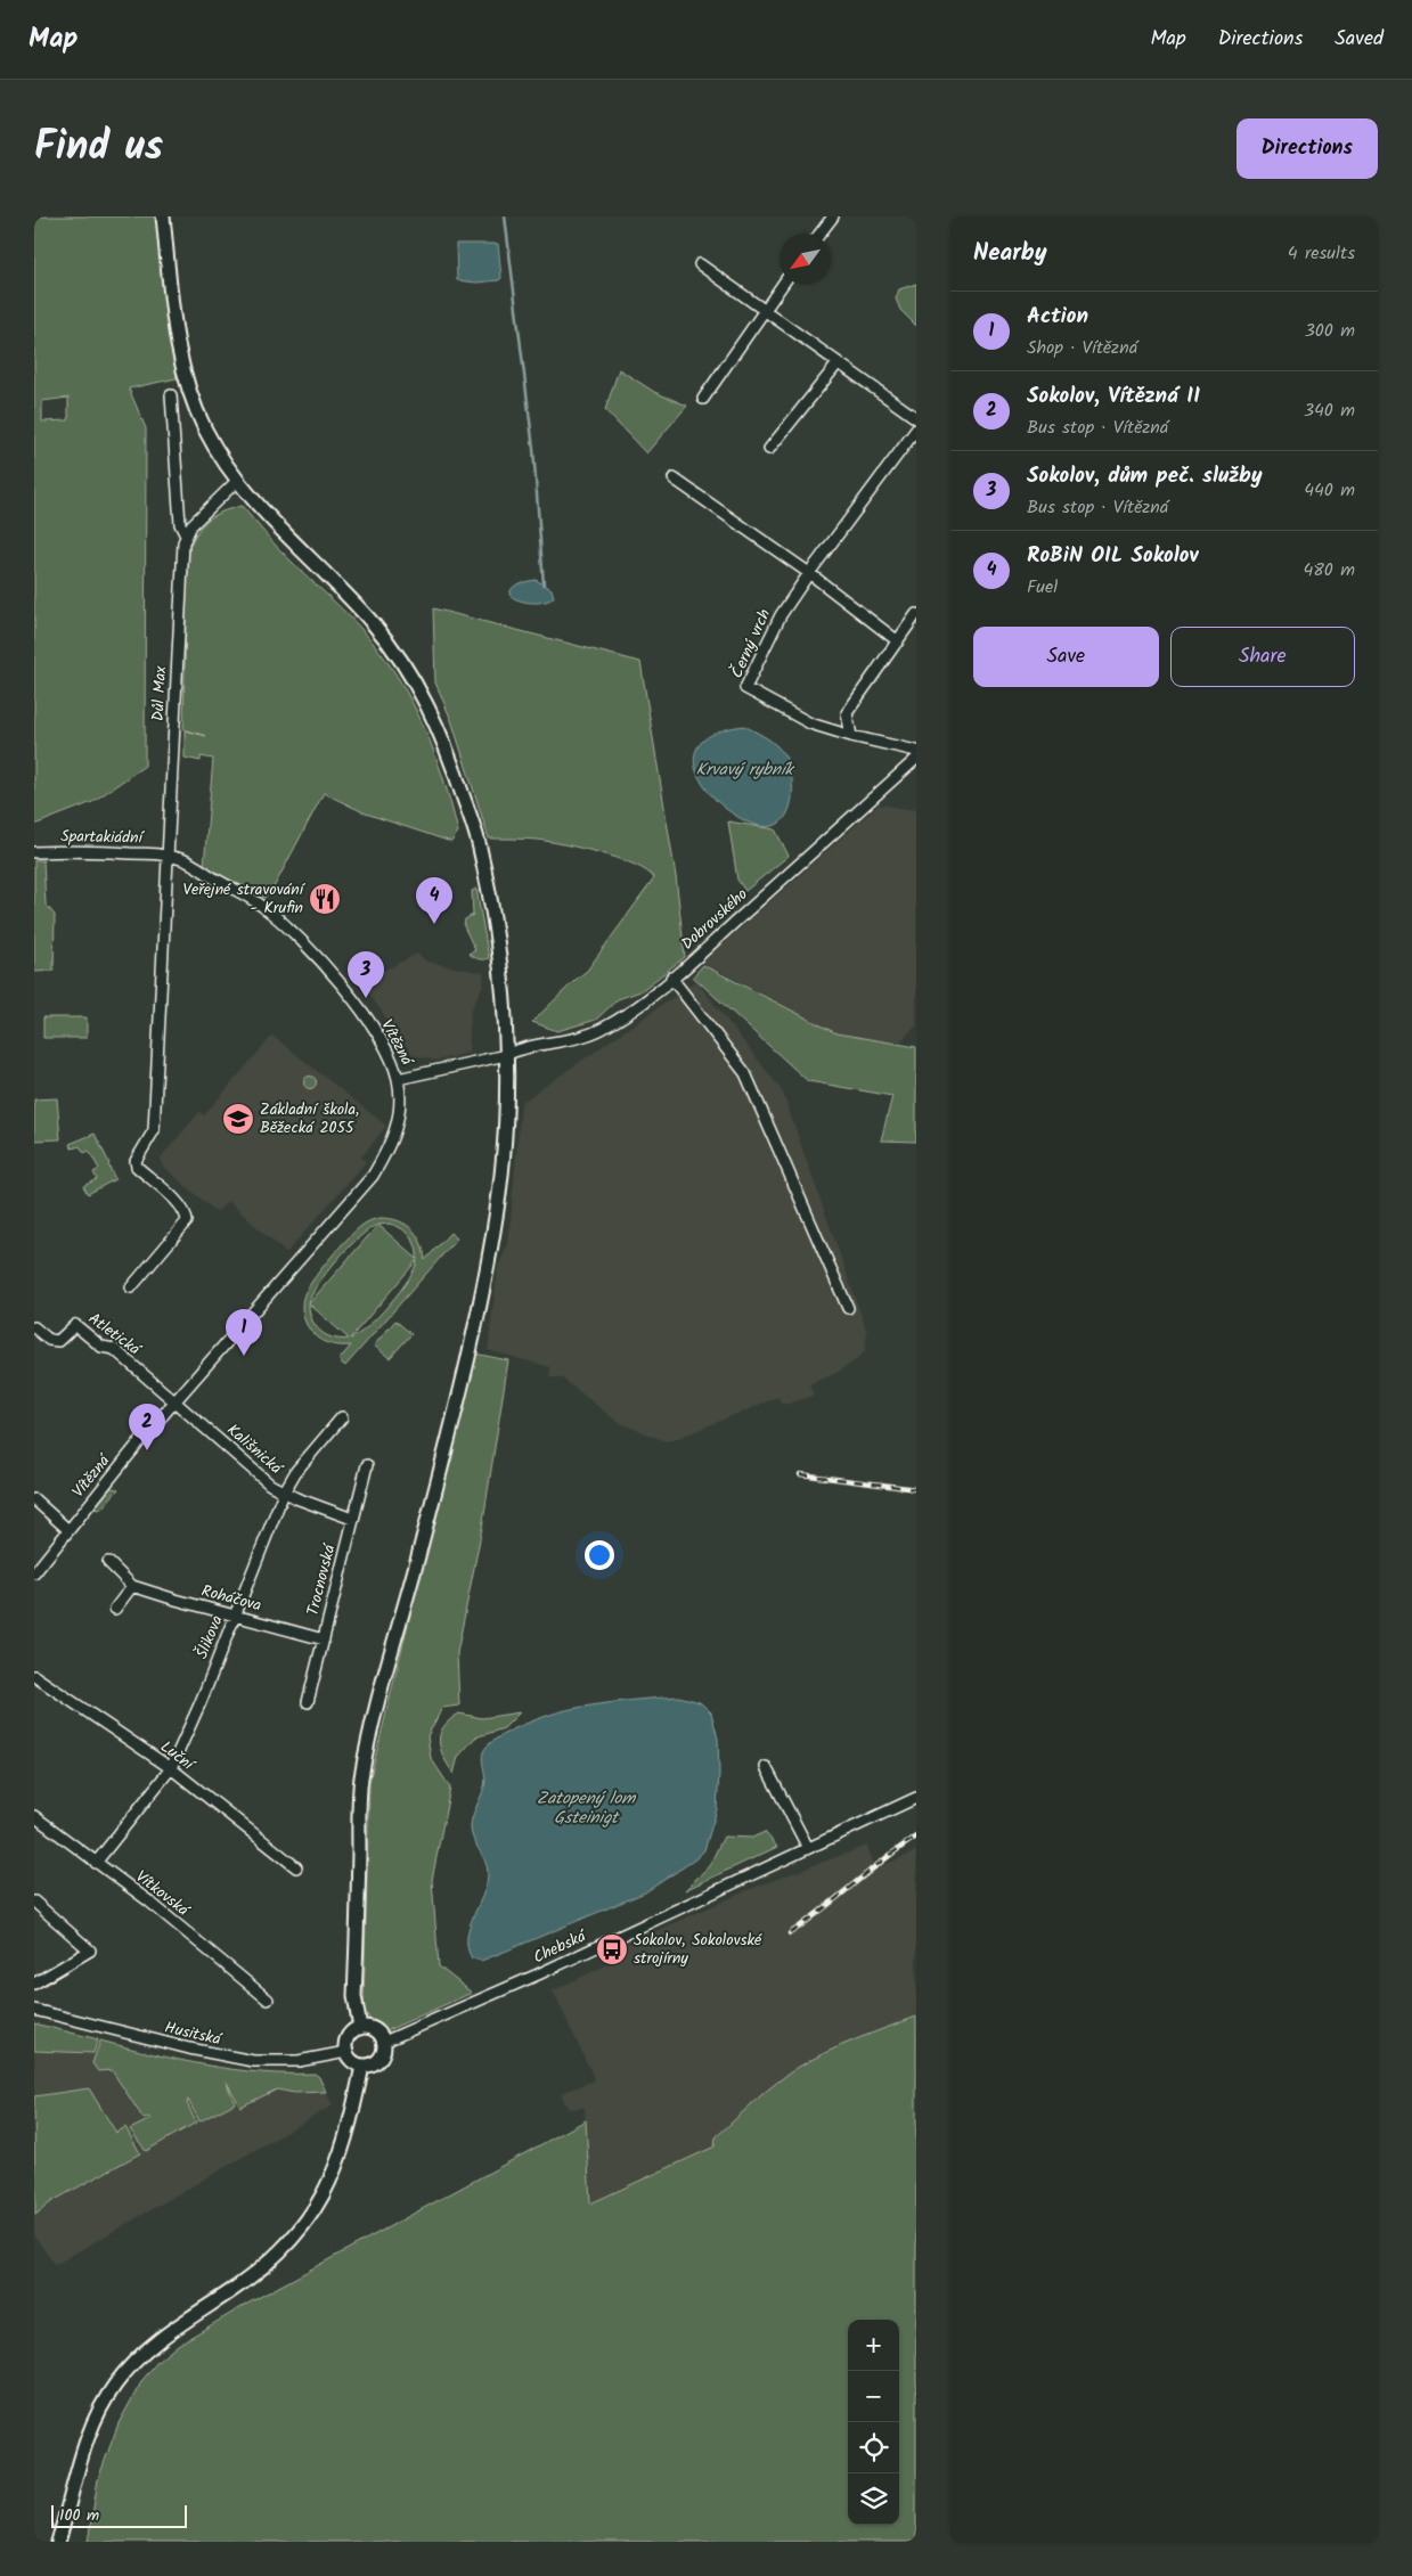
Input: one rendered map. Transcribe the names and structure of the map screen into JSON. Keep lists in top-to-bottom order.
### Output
{
  "streets": {
    "street": [
      "Černý vrch",
      "Důl Max",
      "Spartakiádní",
      "Dobrovského",
      "Vítězná",
      "Atletická",
      "Kališnická",
      "Trocnovská",
      "Roháčova",
      "Šlikova",
      "Luční",
      "Vítkovská",
      "Chebská",
      "Husitská"
    ]
  },
  "crossings": [
    ["Důl Max", "Spartakiádní"],
    ["Důl Max", "Vítězná"],
    ["Spartakiádní", "Vítězná"],
    ["Dobrovského", "Vítězná"],
    ["Vítězná", "Atletická"],
    ["Vítězná", "Kališnická"],
    ["Atletická", "Kališnická"],
    ["Kališnická", "Trocnovská"],
    ["Kališnická", "Šlikova"],
    ["Trocnovská", "Roháčova"],
    ["Roháčova", "Šlikova"],
    ["Šlikova", "Luční"],
    ["Šlikova", "Vítkovská"],
    ["Chebská", "Husitská"]
  ],
  "water": ["Krvavý rybník", "Zatopený lom Gsteinigt"],
  "places": {
    "restaurant": ["Veřejné stravování - Krufin"],
    "school or university": ["Základní škola, Běžecká 2055"],
    "bus stop": ["Sokolov, Sokolovské strojírny"]
  },
  "scale_bar": "100 m",
  "north": "bottom left",
  "page": {
    "header": "Map",
    "nav": ["Map", "Directions", "Saved"],
    "title": "Find us",
    "buttons": [
      "Directions",
      ["Save", "Share"]
    ],
    "heading": ["Nearby", "4 results"],
    "list": [
      {
        "mark": "1",
        "name": "Action",
        "note": "Shop · Vítězná",
        "value": "300 m"
      },
      {
        "mark": "2",
        "name": "Sokolov, Vítězná II",
        "note": "Bus stop · Vítězná",
        "value": "340 m"
      },
      {
        "mark": "3",
        "name": "Sokolov, dům peč. služby",
        "note": "Bus stop · Vítězná",
        "value": "440 m"
      },
      {
        "mark": "4",
        "name": "RoBiN OIL Sokolov",
        "note": "Fuel",
        "value": "480 m"
      }
    ],
    "pins": [
      "4",
      "3",
      "1",
      "2"
    ],
    "map_buttons": ["+", "−"],
    "scale": "100 m"
  }
}
